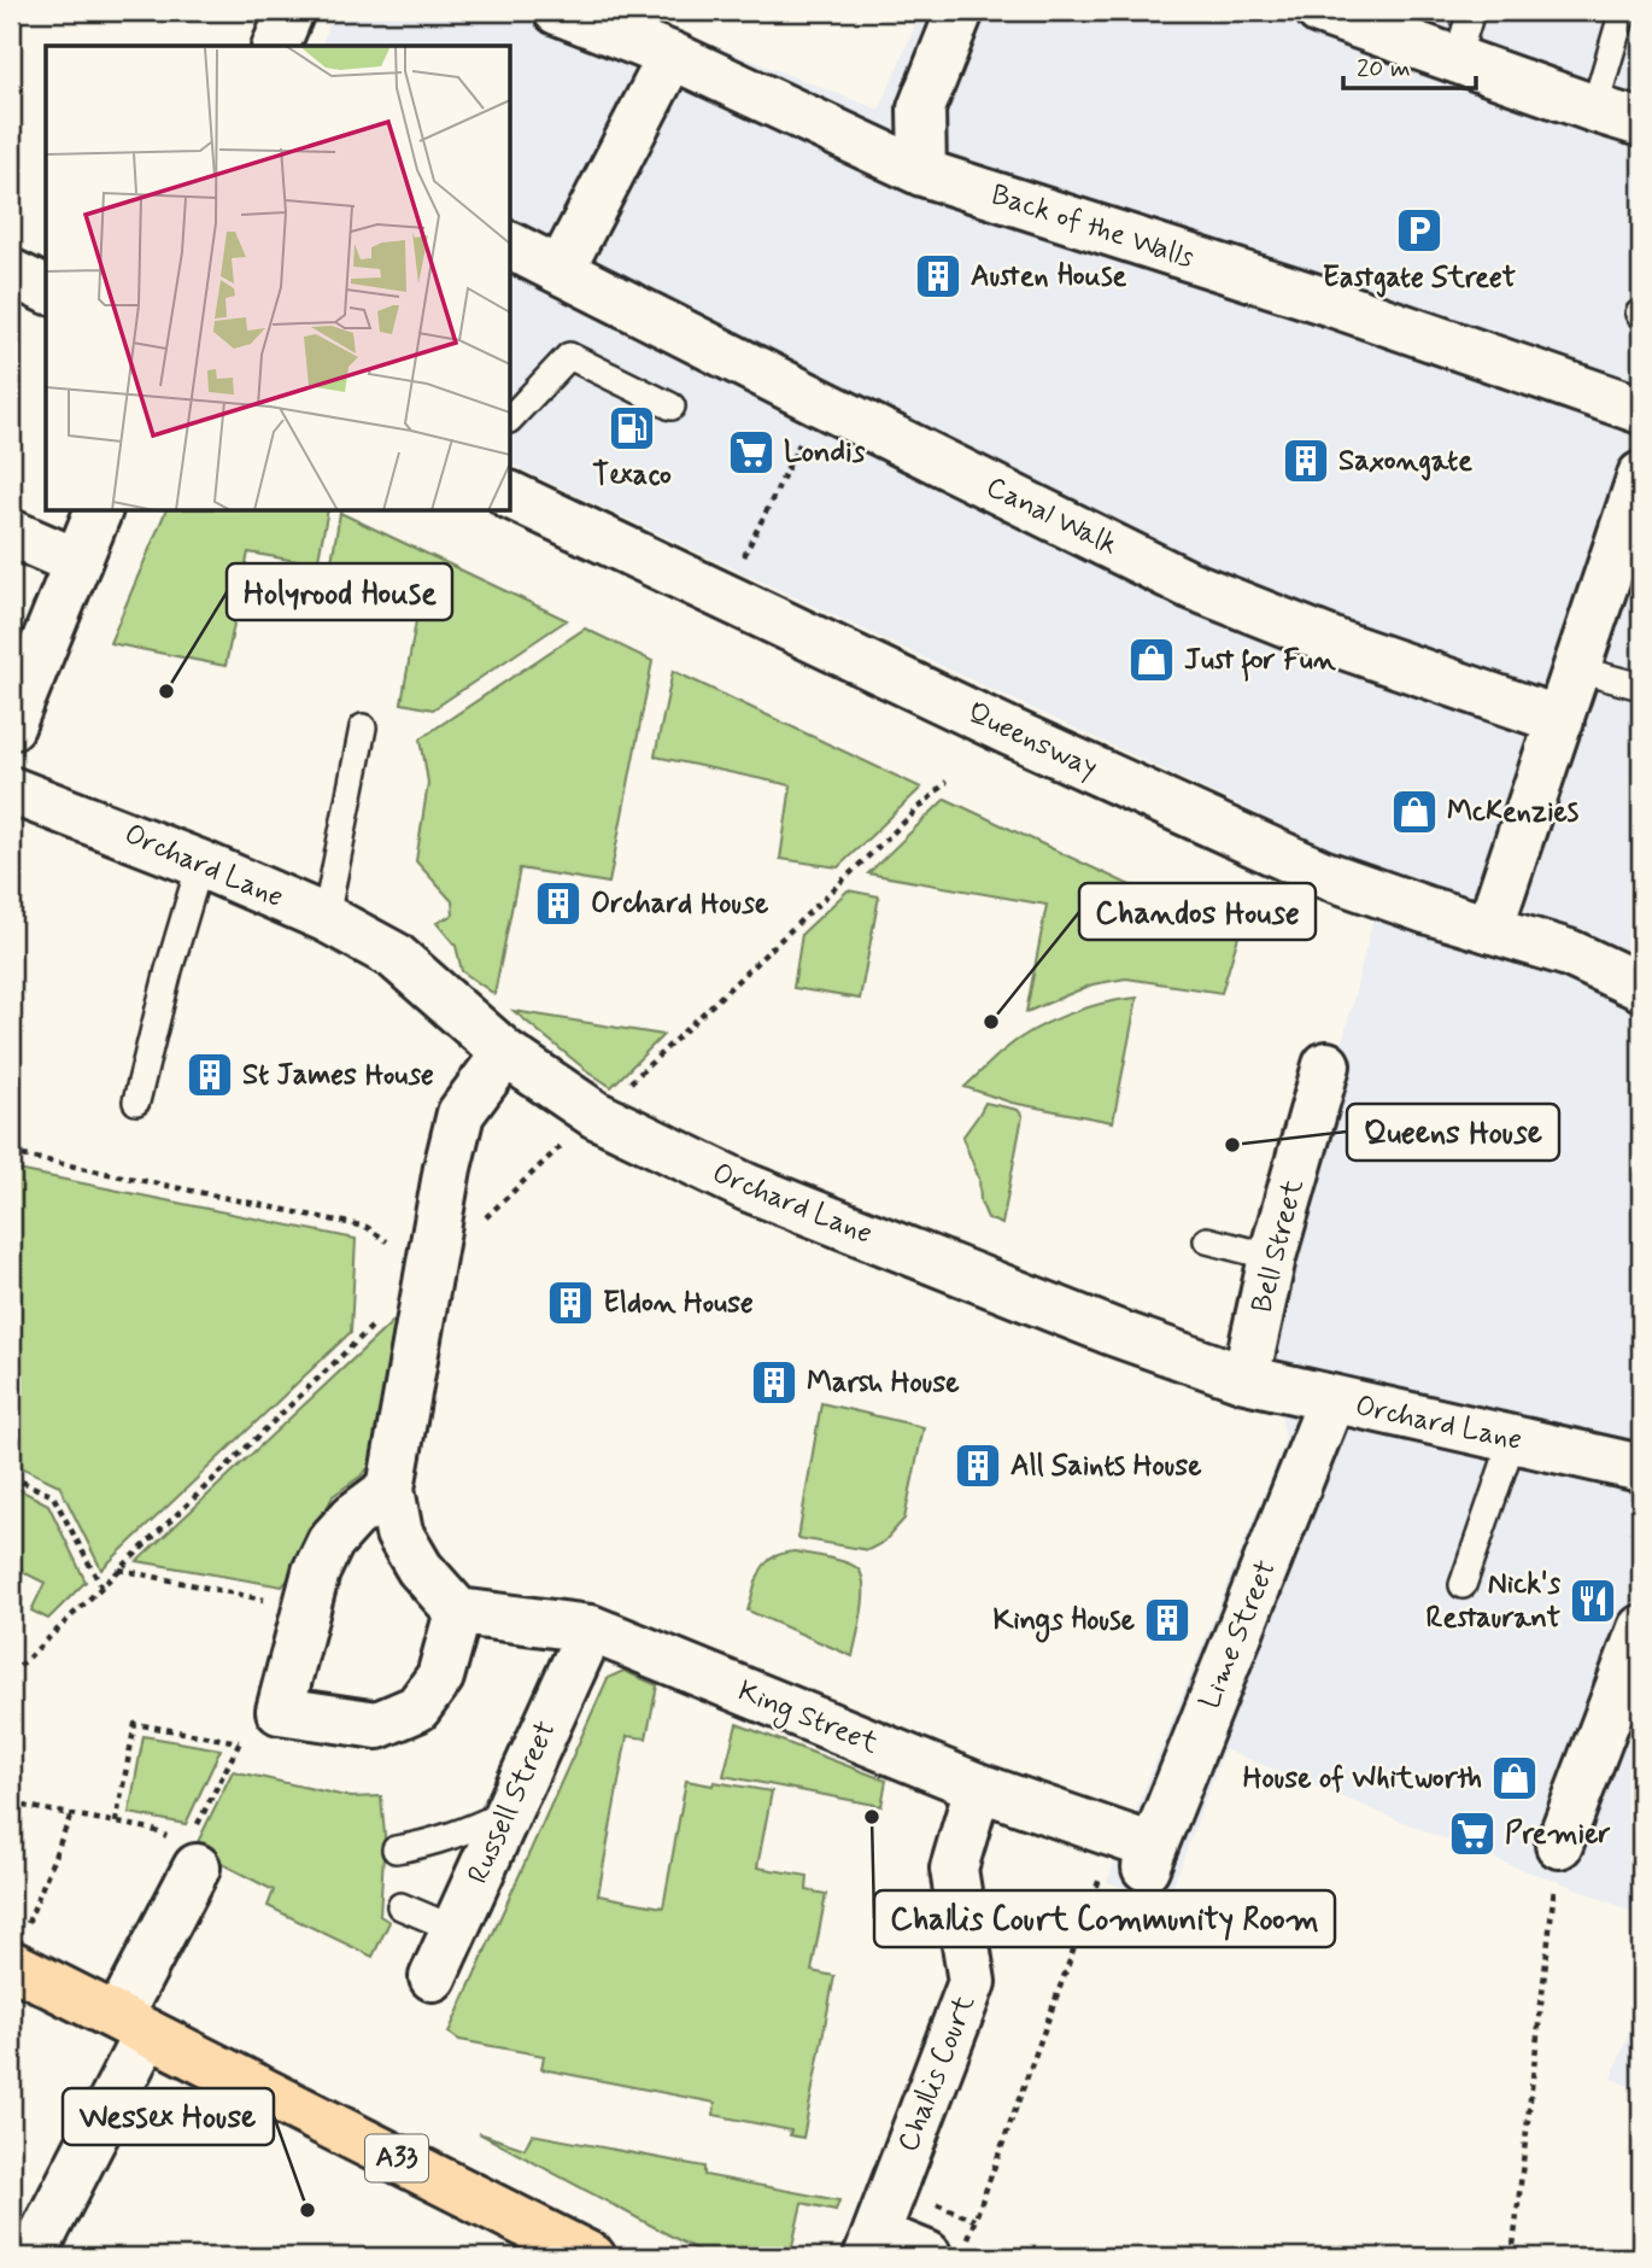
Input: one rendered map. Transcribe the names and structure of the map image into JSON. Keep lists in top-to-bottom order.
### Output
{
  "streets": {
    "main road": ["A33"],
    "street": [
      "Back of the Walls",
      "Canal Walk",
      "Queensway",
      "Orchard Lane",
      "Bell Street",
      "Lime Street",
      "King Street",
      "Russell Street",
      "Challis Court"
    ]
  },
  "crossings": [
    ["Orchard Lane", "Bell Street"],
    ["Orchard Lane", "Lime Street"],
    ["Lime Street", "King Street"],
    ["King Street", "Russell Street"],
    ["King Street", "Challis Court"]
  ],
  "places": {
    "parking": ["Eastgate Street"],
    "building": [
      "Austen House",
      "Saxongate",
      "Orchard House",
      "St James House",
      "Eldon House",
      "Marsh House",
      "All Saints House",
      "Kings House"
    ],
    "fuel station": ["Texaco"],
    "supermarket": ["Londis", "Premier"],
    "shop": ["Just for Fun", "McKenzies", "House of Whitworth"],
    "other": [
      "Holyrood House",
      "Chandos House",
      "Queens House",
      "Challis Court Community Room",
      "Wessex House"
    ],
    "restaurant": ["Nick's Restaurant"]
  },
  "scale_bar": "20 m"
}
